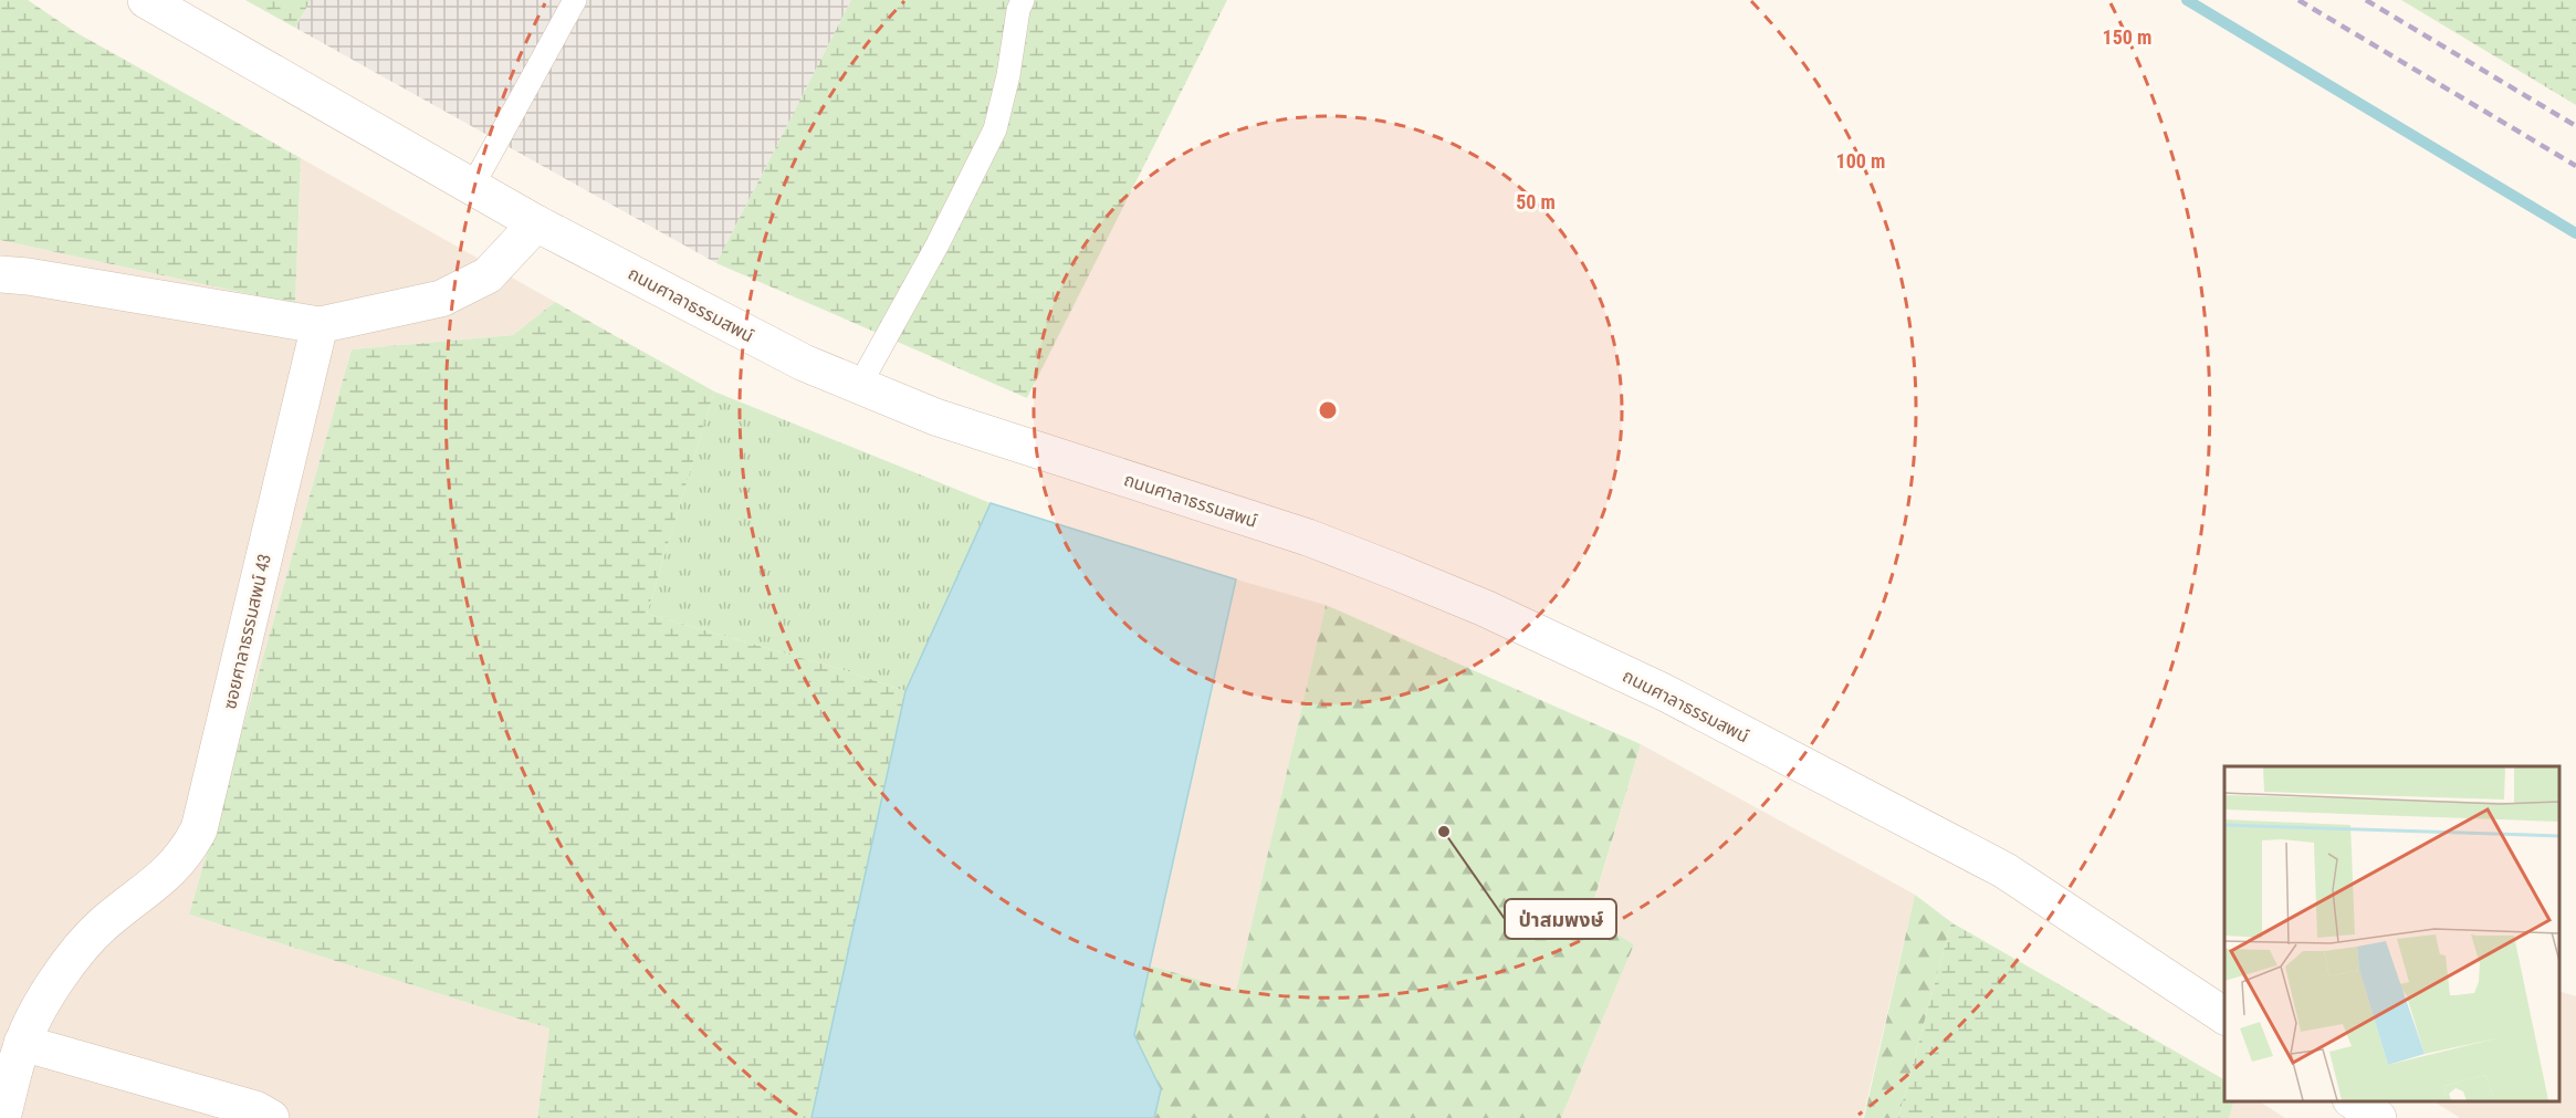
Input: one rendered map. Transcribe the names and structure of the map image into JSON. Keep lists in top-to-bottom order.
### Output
{
  "streets": {
    "street": ["ถนนศาลาธรรมสพน์", "ซอยศาลาธรรมสพน์ 43"]
  },
  "places": ["ป่าสมพงษ์"],
  "rings": ["150 m", "100 m", "50 m"]
}
